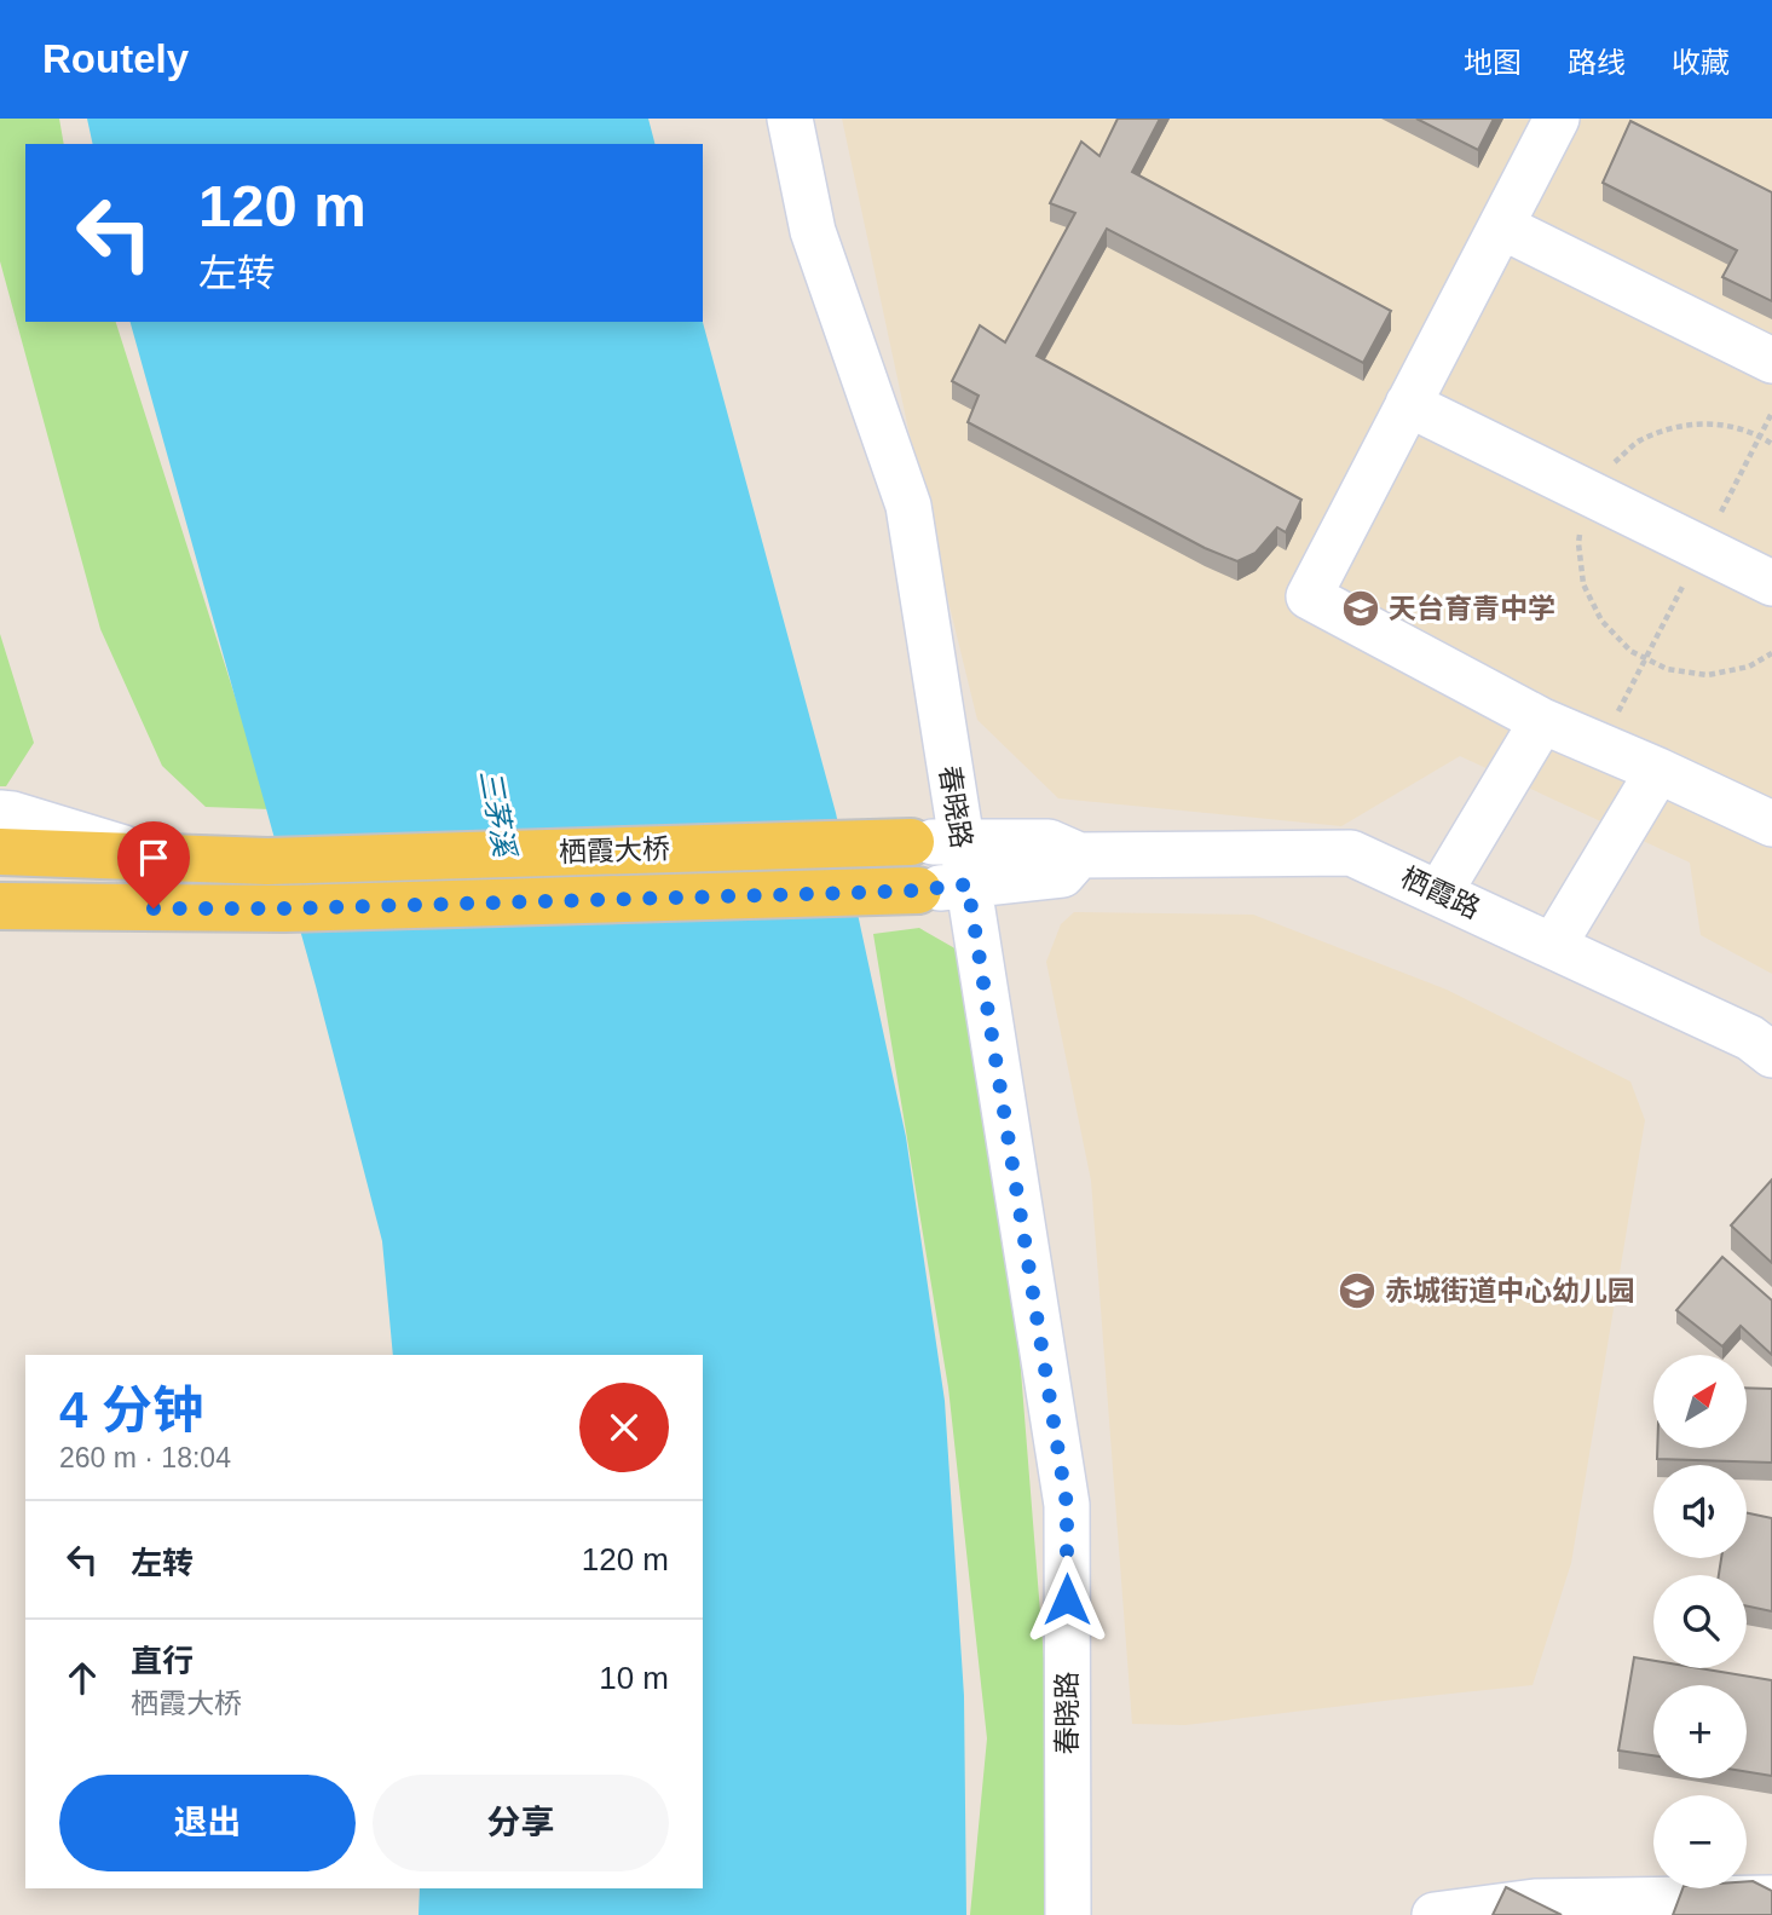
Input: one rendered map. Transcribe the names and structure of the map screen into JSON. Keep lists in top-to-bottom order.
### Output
{
  "streets": {
    "main road": ["栖霞大桥"],
    "street": ["春晓路", "栖霞路"]
  },
  "water": ["三茅溪"],
  "places": {
    "school or university": ["天台育青中学", "赤城街道中心幼儿园"]
  },
  "north": "top right",
  "page": {
    "header": "Routely",
    "nav": ["地图", "路线", "收藏"],
    "turn": ["120 m", "左转"],
    "map_buttons": ["+", "−"],
    "heading": ["4 分钟", "260 m · 18:04"],
    "list": [
      {
        "name": "左转",
        "value": "120 m"
      },
      {
        "name": "直行",
        "note": "栖霞大桥",
        "value": "10 m"
      }
    ],
    "buttons": ["退出", "分享"]
  }
}
